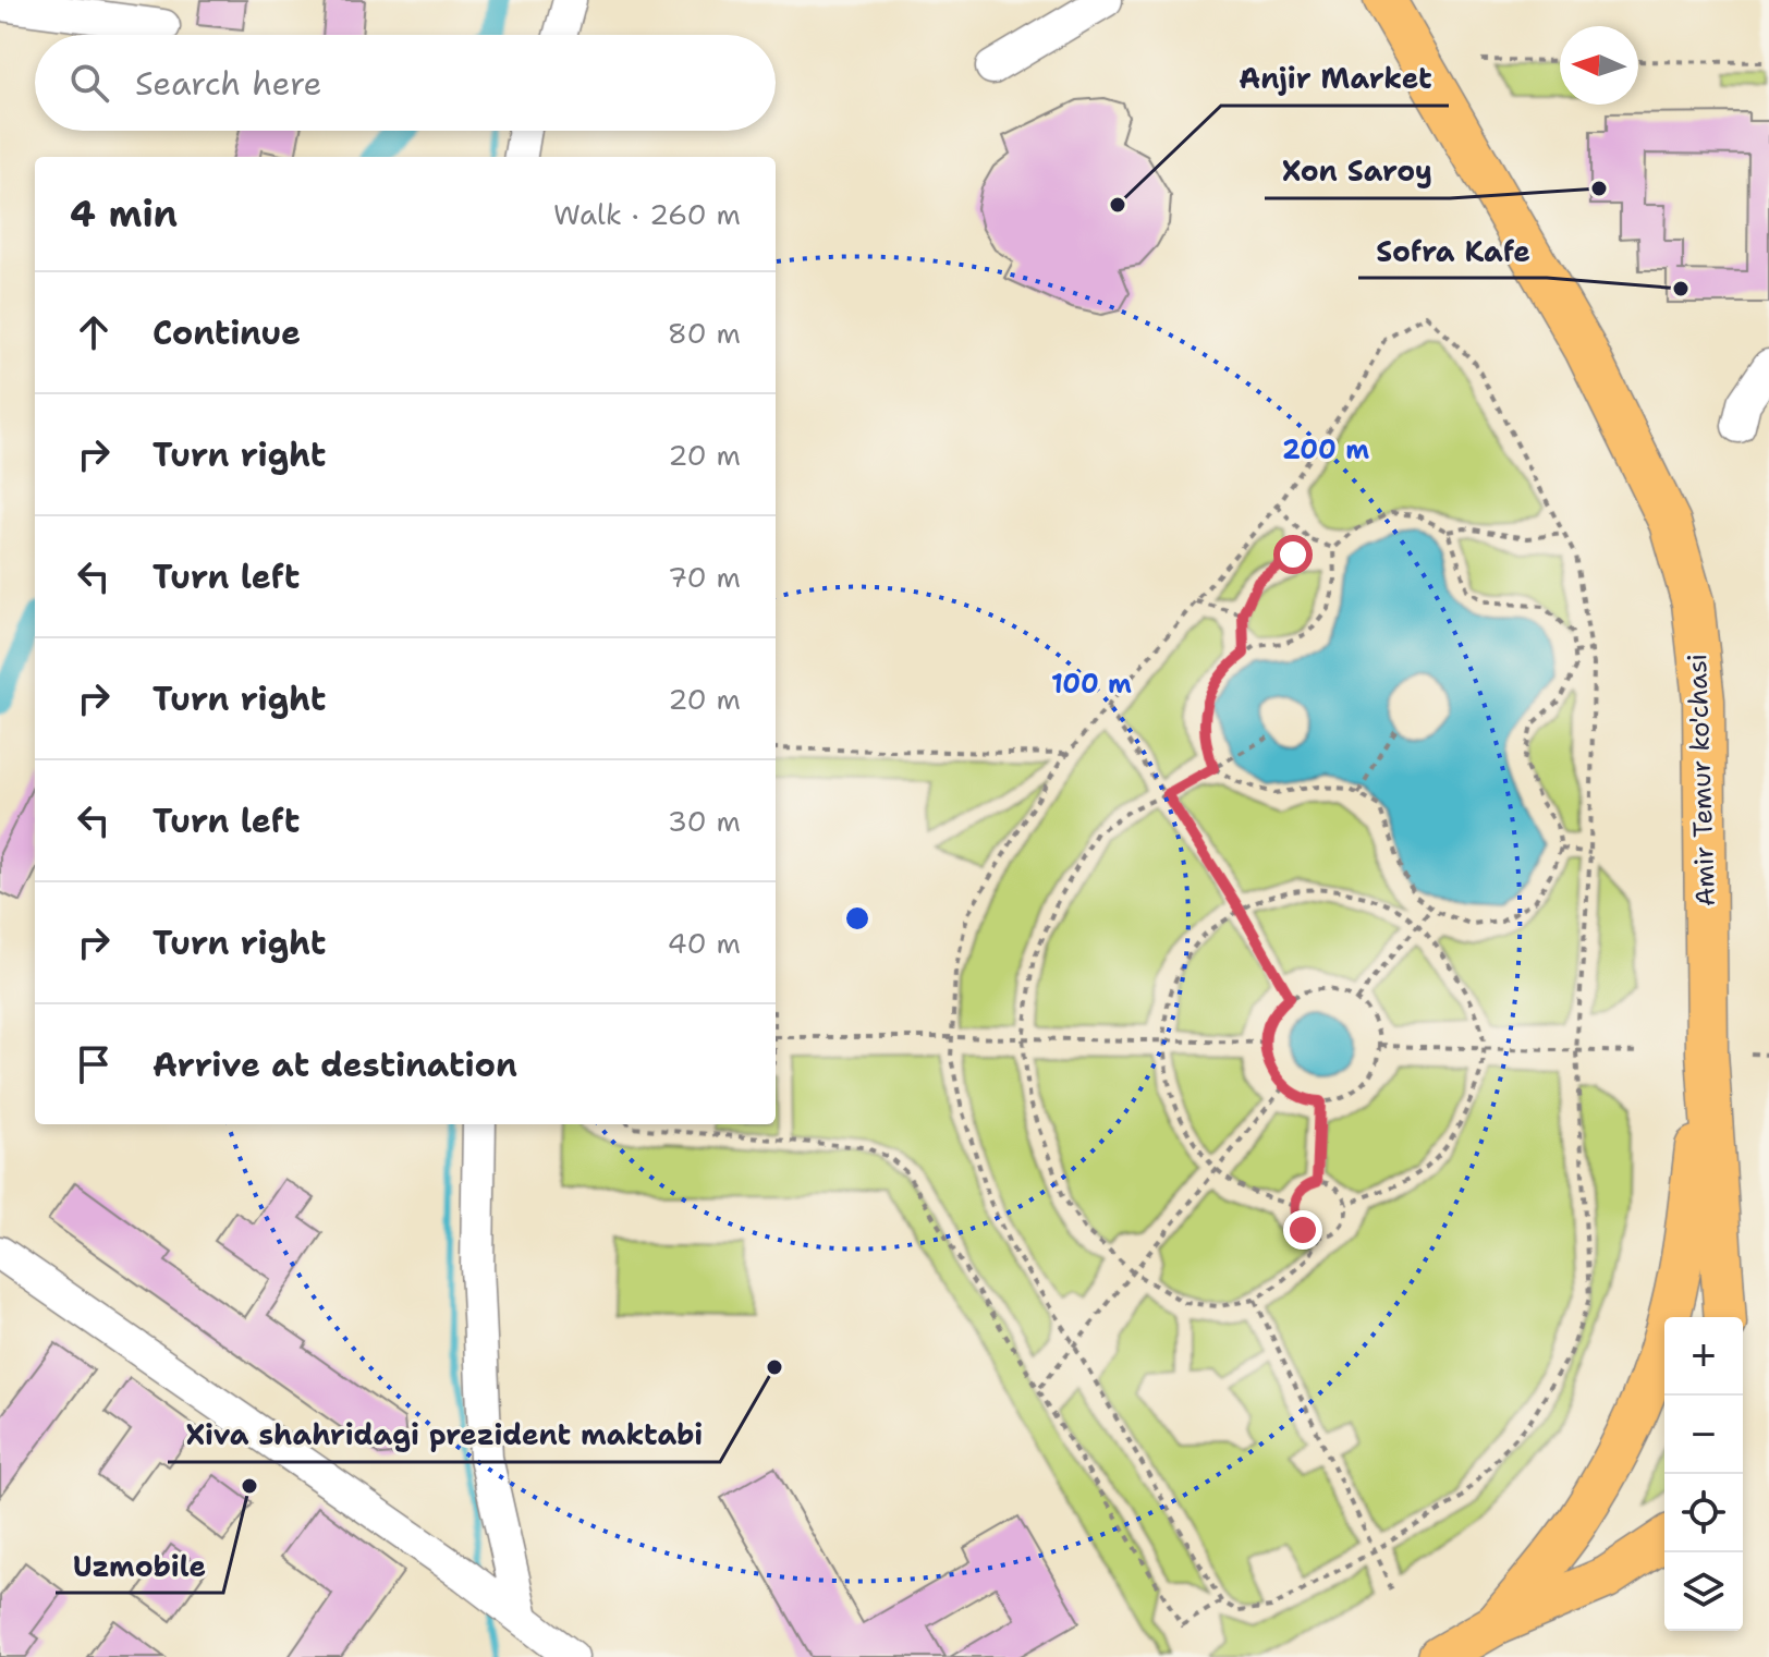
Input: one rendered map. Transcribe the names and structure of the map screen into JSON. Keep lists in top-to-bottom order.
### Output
{
  "streets": {
    "main road": ["Amir Temur ko'chasi"]
  },
  "places": [
    "Xon Saroy",
    "Anjir Market",
    "Sofra Kafe",
    "Xiva shahridagi prezident maktabi",
    "Uzmobile"
  ],
  "north": "left",
  "page": {
    "search": "Search here",
    "heading": ["4 min", "Walk · 260 m"],
    "list": [
      ["Continue", "80 m"],
      ["Turn right", "20 m"],
      ["Turn left", "70 m"],
      ["Turn right", "20 m"],
      ["Turn left", "30 m"],
      ["Turn right", "40 m"],
      "Arrive at destination"
    ],
    "map_buttons": ["+", "−"]
  },
  "rings": ["200 m", "100 m"]
}
